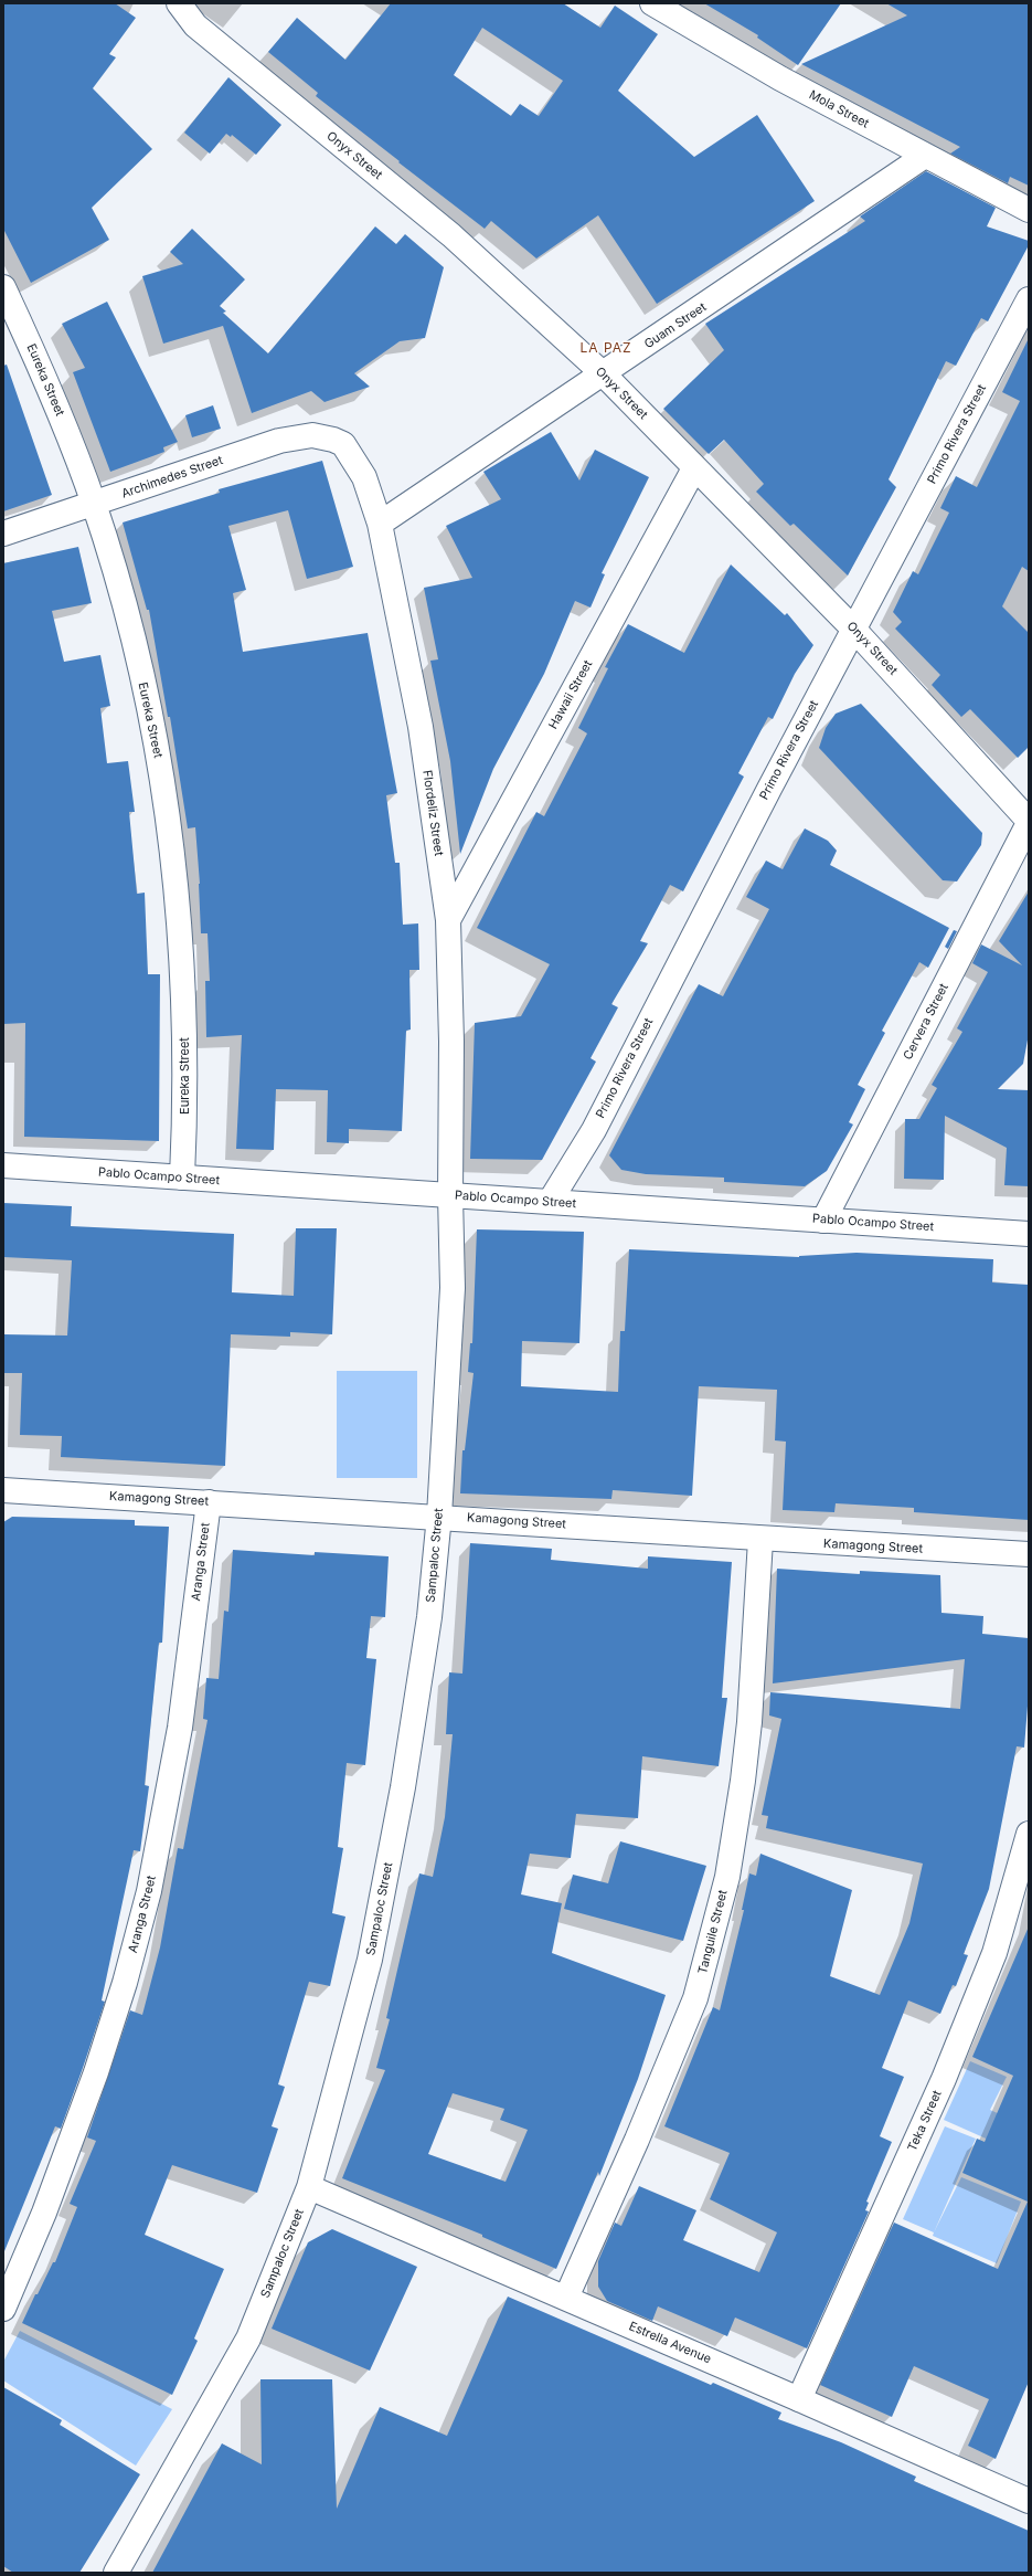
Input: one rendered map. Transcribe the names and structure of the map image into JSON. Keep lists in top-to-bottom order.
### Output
{
  "streets": {
    "street": [
      "Mola Street",
      "Onyx Street",
      "Guam Street",
      "Eureka Street",
      "Primo Rivera Street",
      "Archimedes Street",
      "Hawaii Street",
      "Flordeliz Street",
      "Cervera Street",
      "Pablo Ocampo Street",
      "Kamagong Street",
      "Sampaloc Street",
      "Aranga Street",
      "Tanguile Street",
      "Teka Street",
      "Estrella Avenue"
    ]
  },
  "crossings": [
    ["Mola Street", "Guam Street"],
    ["Onyx Street", "Guam Street"],
    ["Onyx Street", "Primo Rivera Street"],
    ["Onyx Street", "Hawaii Street"],
    ["Onyx Street", "Cervera Street"],
    ["Guam Street", "Flordeliz Street"],
    ["Eureka Street", "Archimedes Street"],
    ["Eureka Street", "Pablo Ocampo Street"],
    ["Primo Rivera Street", "Pablo Ocampo Street"],
    ["Archimedes Street", "Flordeliz Street"],
    ["Hawaii Street", "Flordeliz Street"],
    ["Flordeliz Street", "Pablo Ocampo Street"],
    ["Flordeliz Street", "Sampaloc Street"],
    ["Cervera Street", "Pablo Ocampo Street"],
    ["Pablo Ocampo Street", "Sampaloc Street"],
    ["Kamagong Street", "Sampaloc Street"],
    ["Kamagong Street", "Aranga Street"],
    ["Kamagong Street", "Tanguile Street"],
    ["Sampaloc Street", "Estrella Avenue"],
    ["Tanguile Street", "Estrella Avenue"],
    ["Teka Street", "Estrella Avenue"]
  ],
  "districts": ["LA PAZ"]
}
